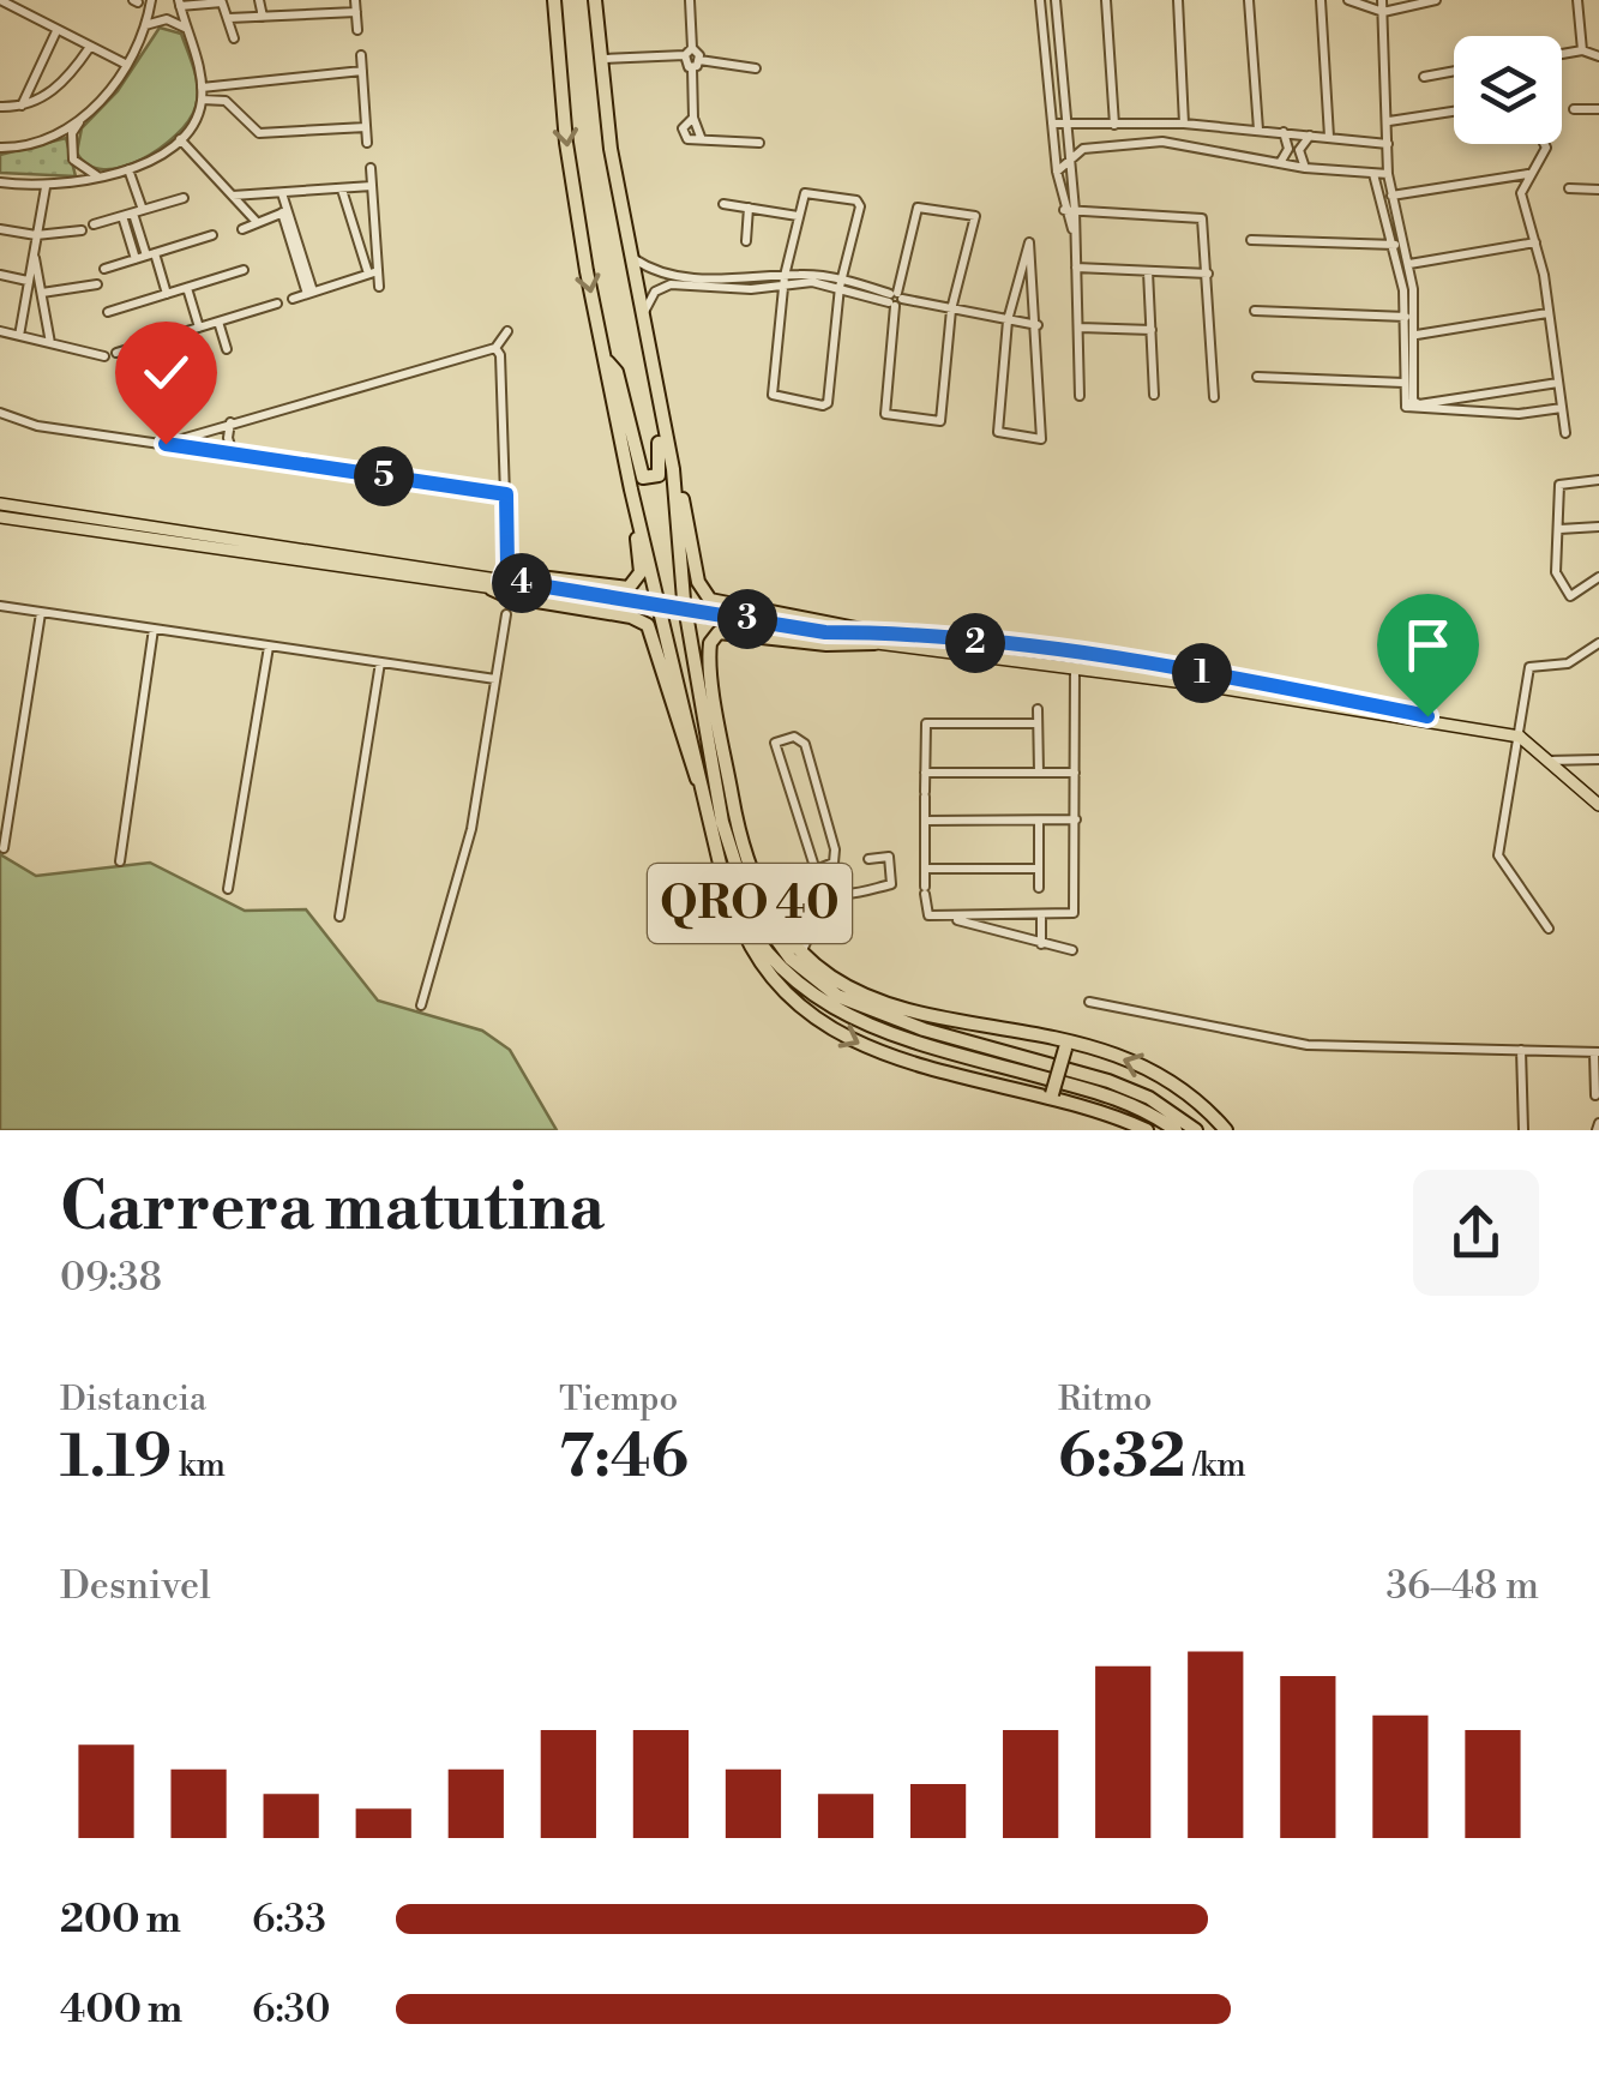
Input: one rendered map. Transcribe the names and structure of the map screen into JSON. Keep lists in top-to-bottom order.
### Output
{
  "streets": {
    "highway": ["QRO 40"]
  },
  "page": {
    "pins": [
      "5",
      "4",
      "3",
      "2",
      "1"
    ],
    "heading": ["Carrera matutina", "09:38"],
    "stats": [
      ["Distancia", "1.19 km"],
      ["Tiempo", "7:46"],
      ["Ritmo", "6:32 /km"]
    ],
    "chart": ["Desnivel", "36–48 m"],
    "list": [
      {
        "name": "200 m",
        "note": "6:33"
      },
      {
        "name": "400 m",
        "note": "6:30"
      }
    ]
  }
}
